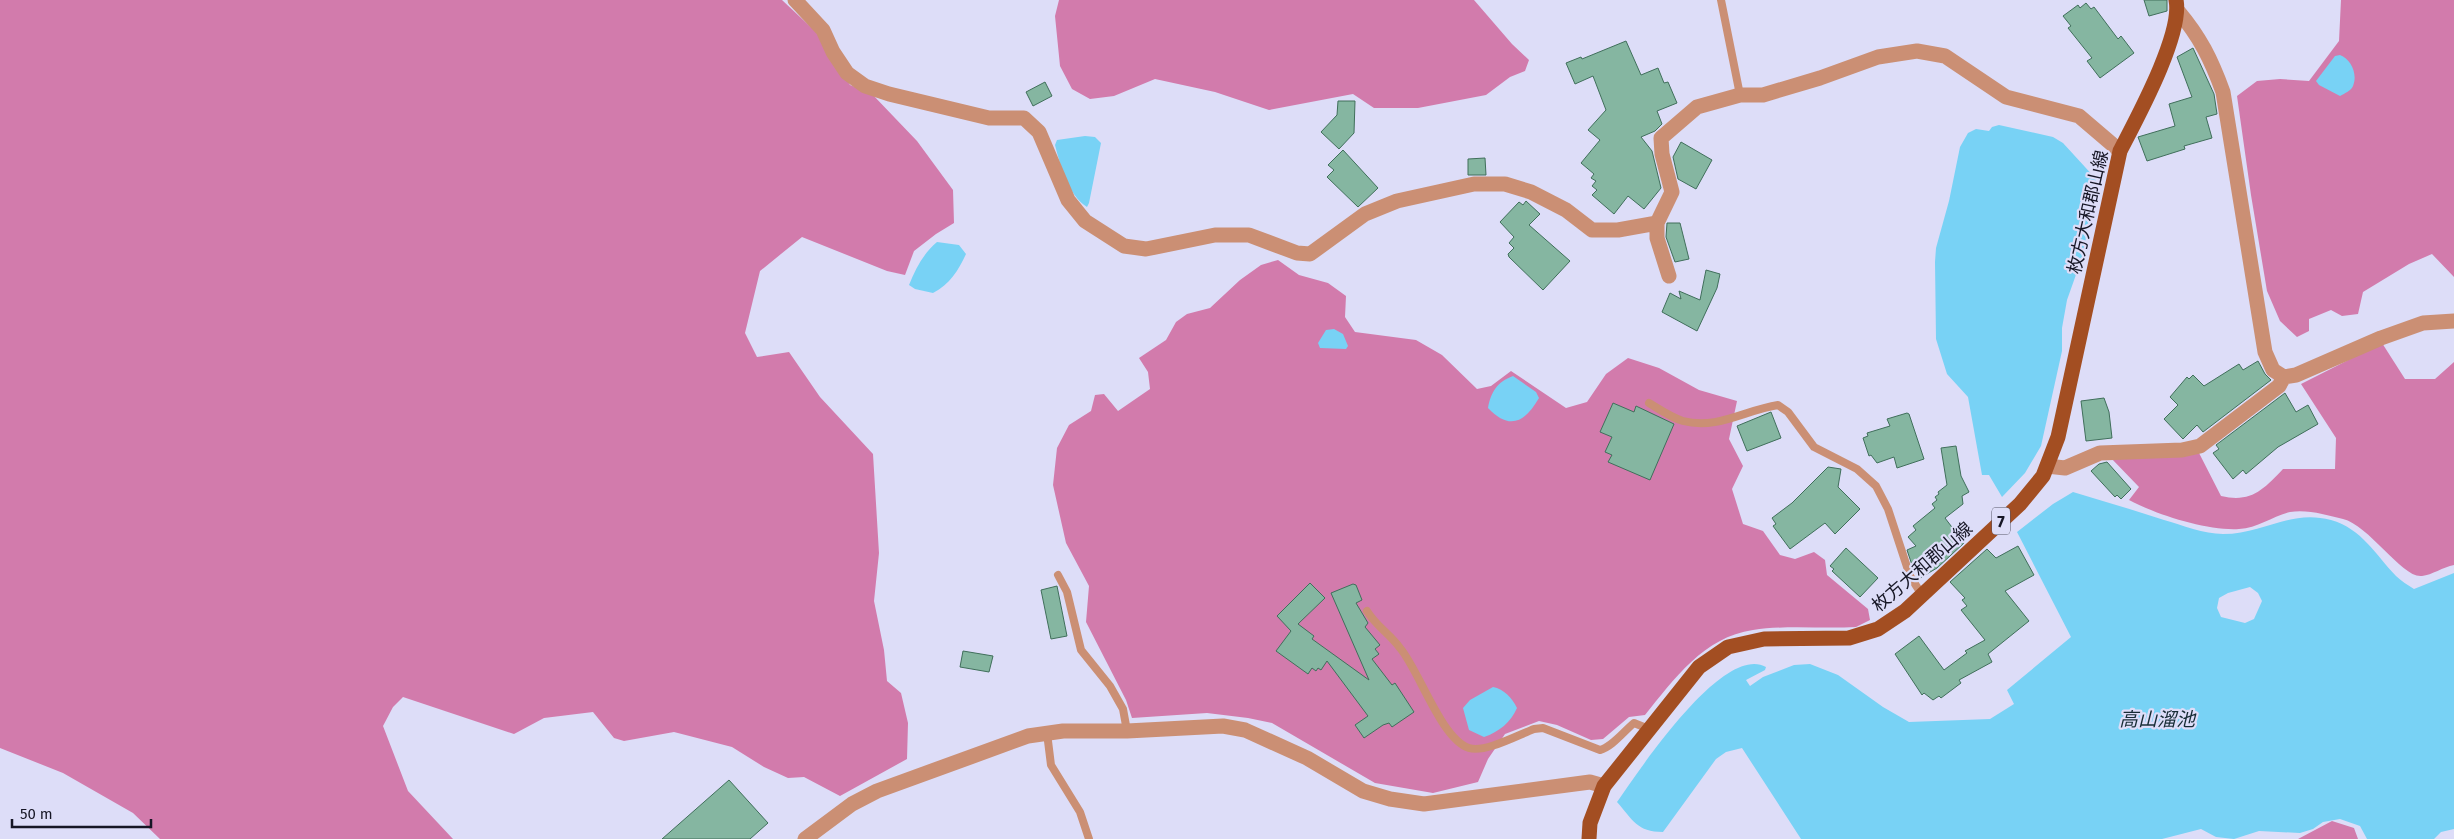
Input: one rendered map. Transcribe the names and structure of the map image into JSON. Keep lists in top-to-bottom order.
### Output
{
  "streets": {
    "main road": ["枚方大和郡山線", "7"]
  },
  "water": ["高山溜池"],
  "scale_bar": "50 m"
}
